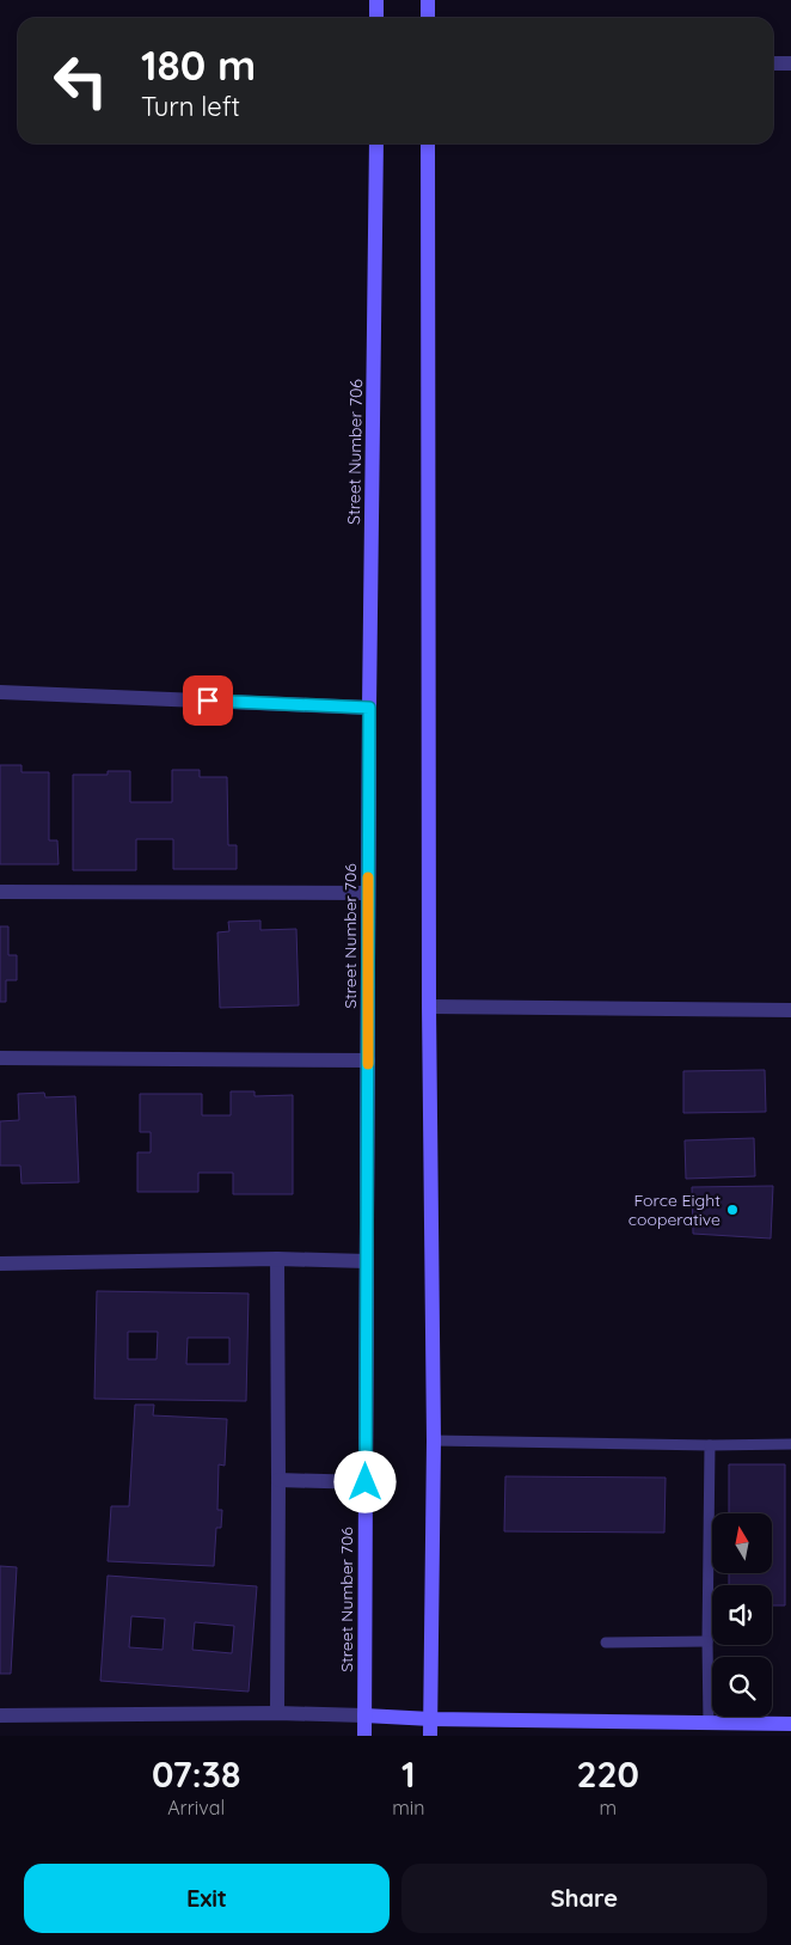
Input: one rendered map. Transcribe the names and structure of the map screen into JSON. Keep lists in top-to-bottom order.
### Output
{
  "streets": {
    "street": ["Street Number 706"]
  },
  "places": ["Force Eight cooperative"],
  "north": "top",
  "page": {
    "turn": ["180 m", "Turn left"],
    "eta": [
      "07:38",
      "Arrival",
      "1",
      "min",
      "220",
      "m"
    ],
    "buttons": ["Exit", "Share"]
  }
}
